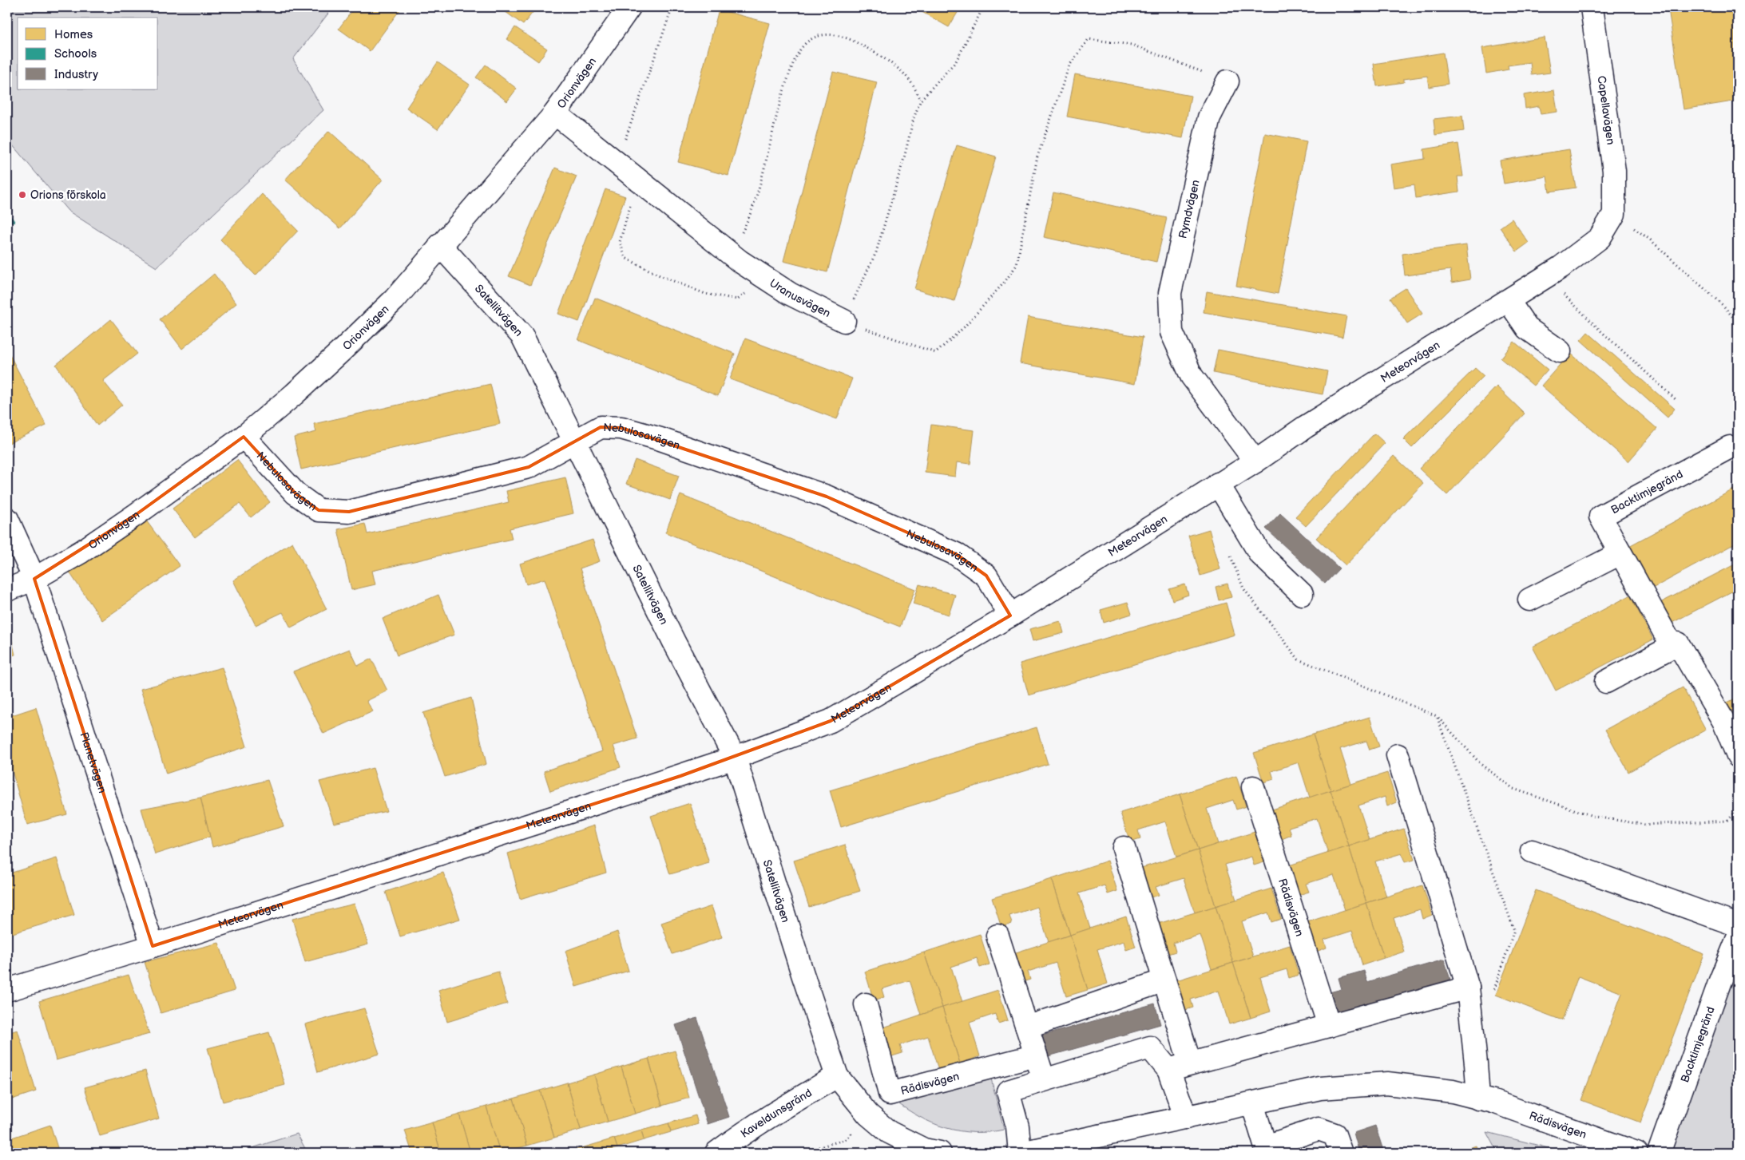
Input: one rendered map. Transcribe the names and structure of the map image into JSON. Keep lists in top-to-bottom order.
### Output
{
  "streets": {
    "street": [
      "Orionvägen",
      "Capellavägen",
      "Rymdvägen",
      "Uranusvägen",
      "Satellitvägen",
      "Meteorvägen",
      "Nebulosavägen",
      "Backtimjegränd",
      "Planetvägen",
      "Rädisvägen",
      "Kaveldunsgränd"
    ]
  },
  "crossings": [
    ["Orionvägen", "Uranusvägen"],
    ["Orionvägen", "Satellitvägen"],
    ["Orionvägen", "Nebulosavägen"],
    ["Orionvägen", "Planetvägen"],
    ["Capellavägen", "Meteorvägen"],
    ["Rymdvägen", "Meteorvägen"],
    ["Satellitvägen", "Meteorvägen"],
    ["Satellitvägen", "Nebulosavägen"],
    ["Satellitvägen", "Kaveldunsgränd"],
    ["Meteorvägen", "Nebulosavägen"],
    ["Meteorvägen", "Planetvägen"]
  ],
  "places": ["Orions förskola"],
  "legend": ["Homes", "Schools", "Industry"]
}
